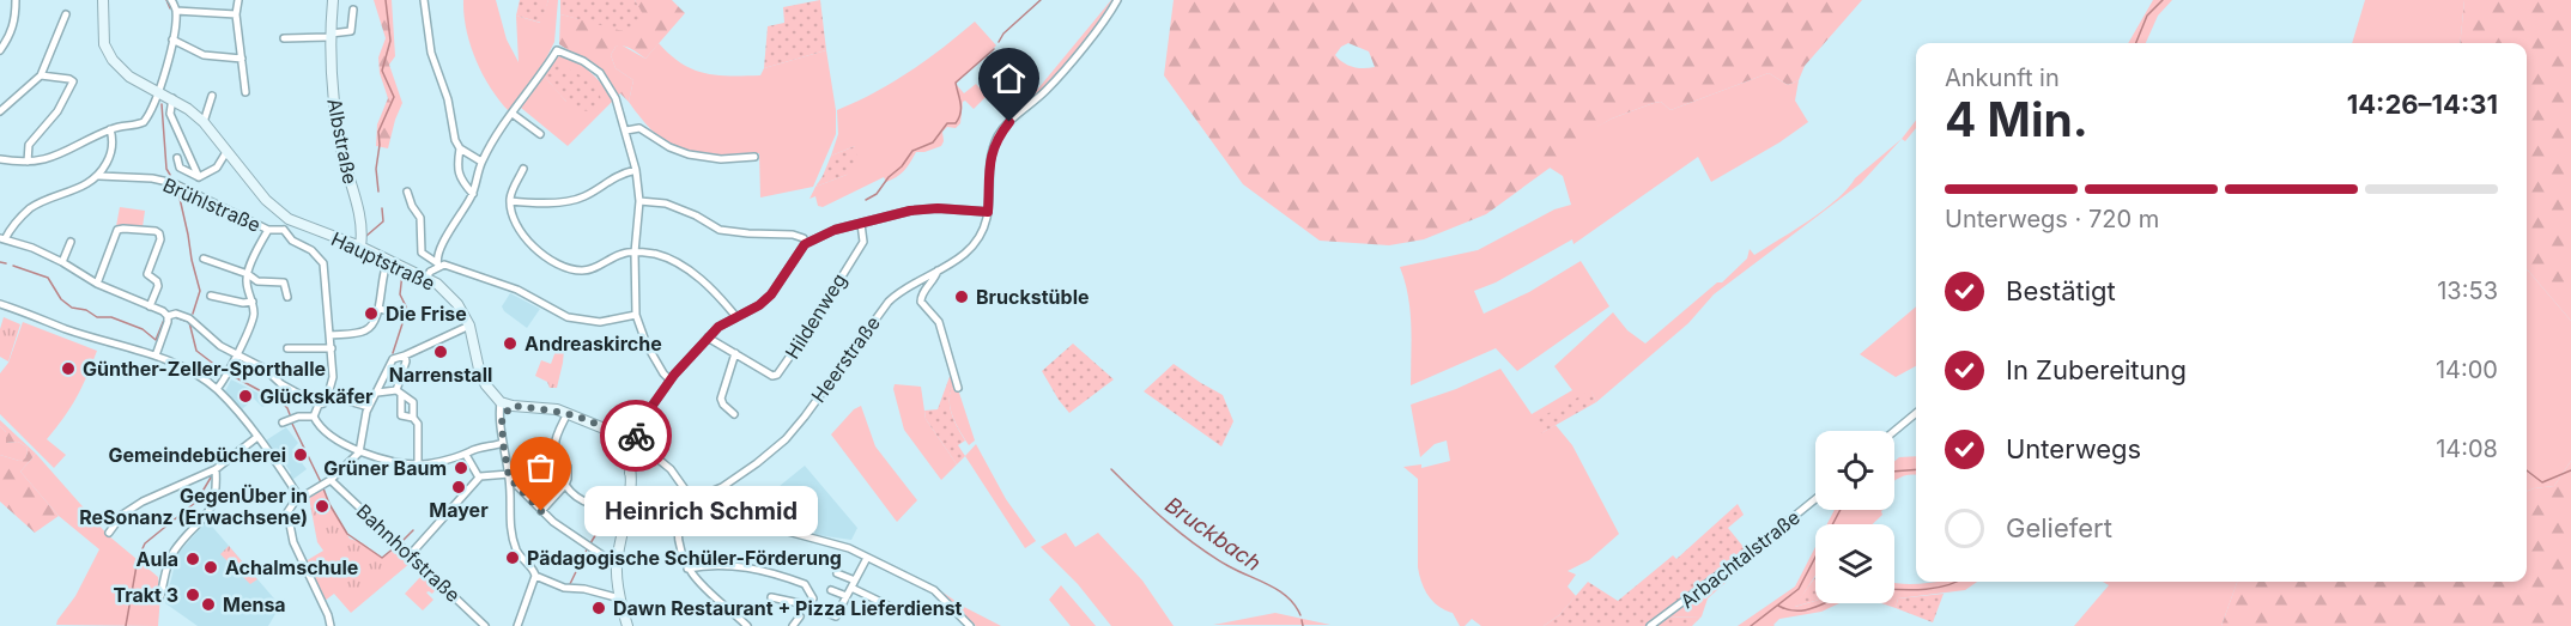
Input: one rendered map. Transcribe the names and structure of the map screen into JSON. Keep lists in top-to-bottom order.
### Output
{
  "streets": {
    "main road": ["Albstraße", "Hauptstraße"],
    "street": [
      "Brühlstraße",
      "Hildenweg",
      "Heerstraße",
      "Bahnhofstraße",
      "Arbachtalstraße"
    ]
  },
  "crossings": [
    ["Albstraße", "Hauptstraße"]
  ],
  "water": ["Bruckbach"],
  "places": [
    "Bruckstüble",
    "Die Frise",
    "Andreaskirche",
    "Narrenstall",
    "Günther-Zeller-Sporthalle",
    "Glückskäfer",
    "Gemeindebücherei",
    "Grüner Baum",
    "Mayer",
    "GegenÜber in ReSonanz (Erwachsene)",
    "Heinrich Schmid",
    "Pädagogische Schüler-Förderung",
    "Aula",
    "Achalmschule",
    "Trakt 3",
    "Mensa",
    "Dawn Restaurant + Pizza Lieferdienst"
  ],
  "page": {
    "heading": ["4 Min.", "Ankunft in", "14:26–14:31"],
    "bar": "Unterwegs · 720 m",
    "list": [
      ["Bestätigt", "13:53"],
      ["In Zubereitung", "14:00"],
      ["Unterwegs", "14:08"],
      "Geliefert"
    ],
    "bubble": "Heinrich Schmid"
  }
}
